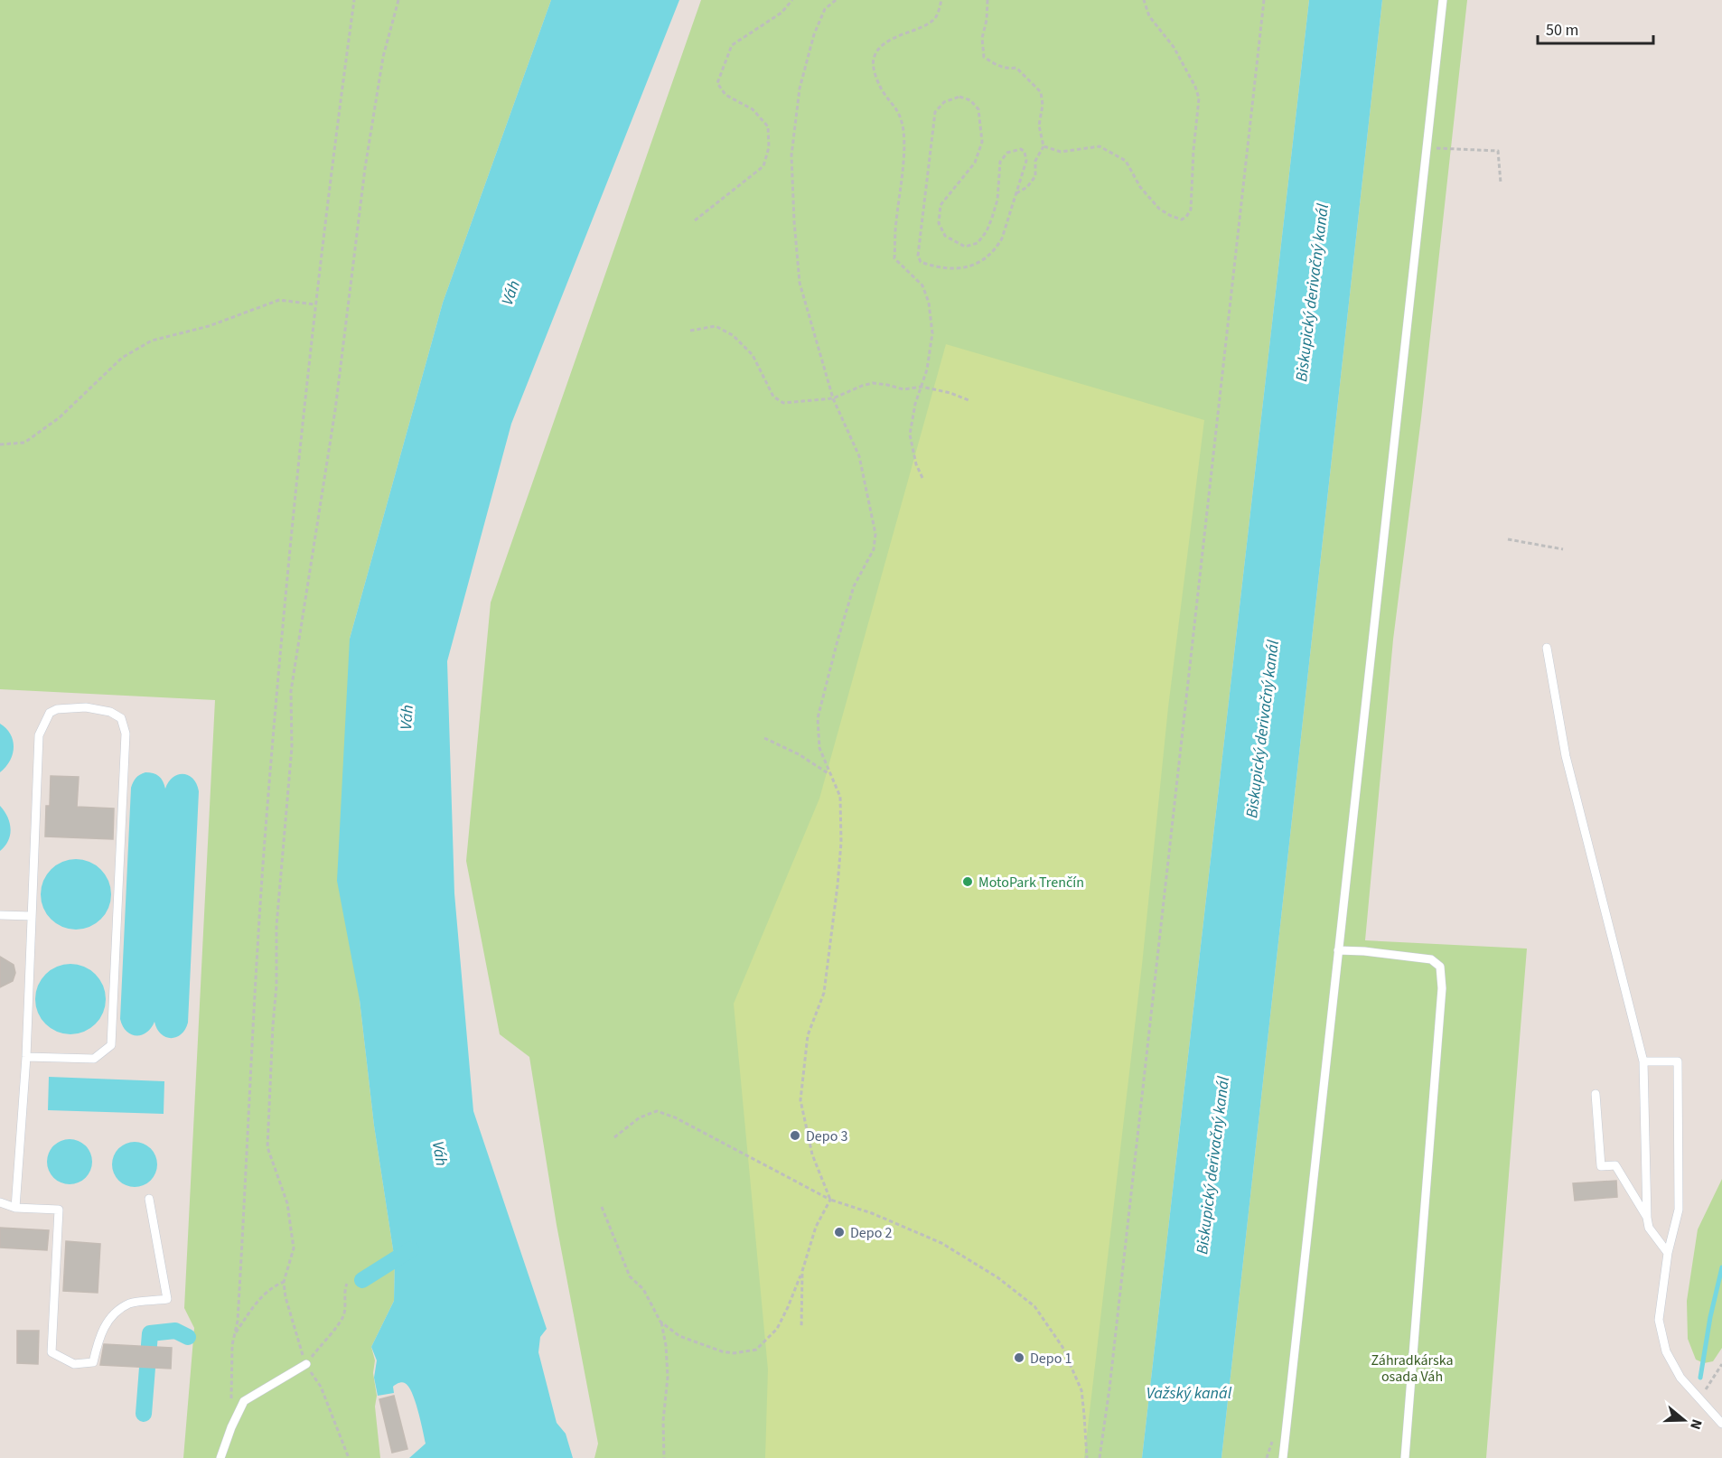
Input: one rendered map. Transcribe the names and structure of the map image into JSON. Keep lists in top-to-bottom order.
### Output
{
  "water": ["Váh", "Biskupický derivačný kanál", "Važský kanál"],
  "parks": ["Záhradkárska osada Váh"],
  "places": [
    "MotoPark Trenčín",
    "Depo 3",
    "Depo 2",
    "Depo 1"
  ],
  "scale_bar": "50 m",
  "north": "right"
}
